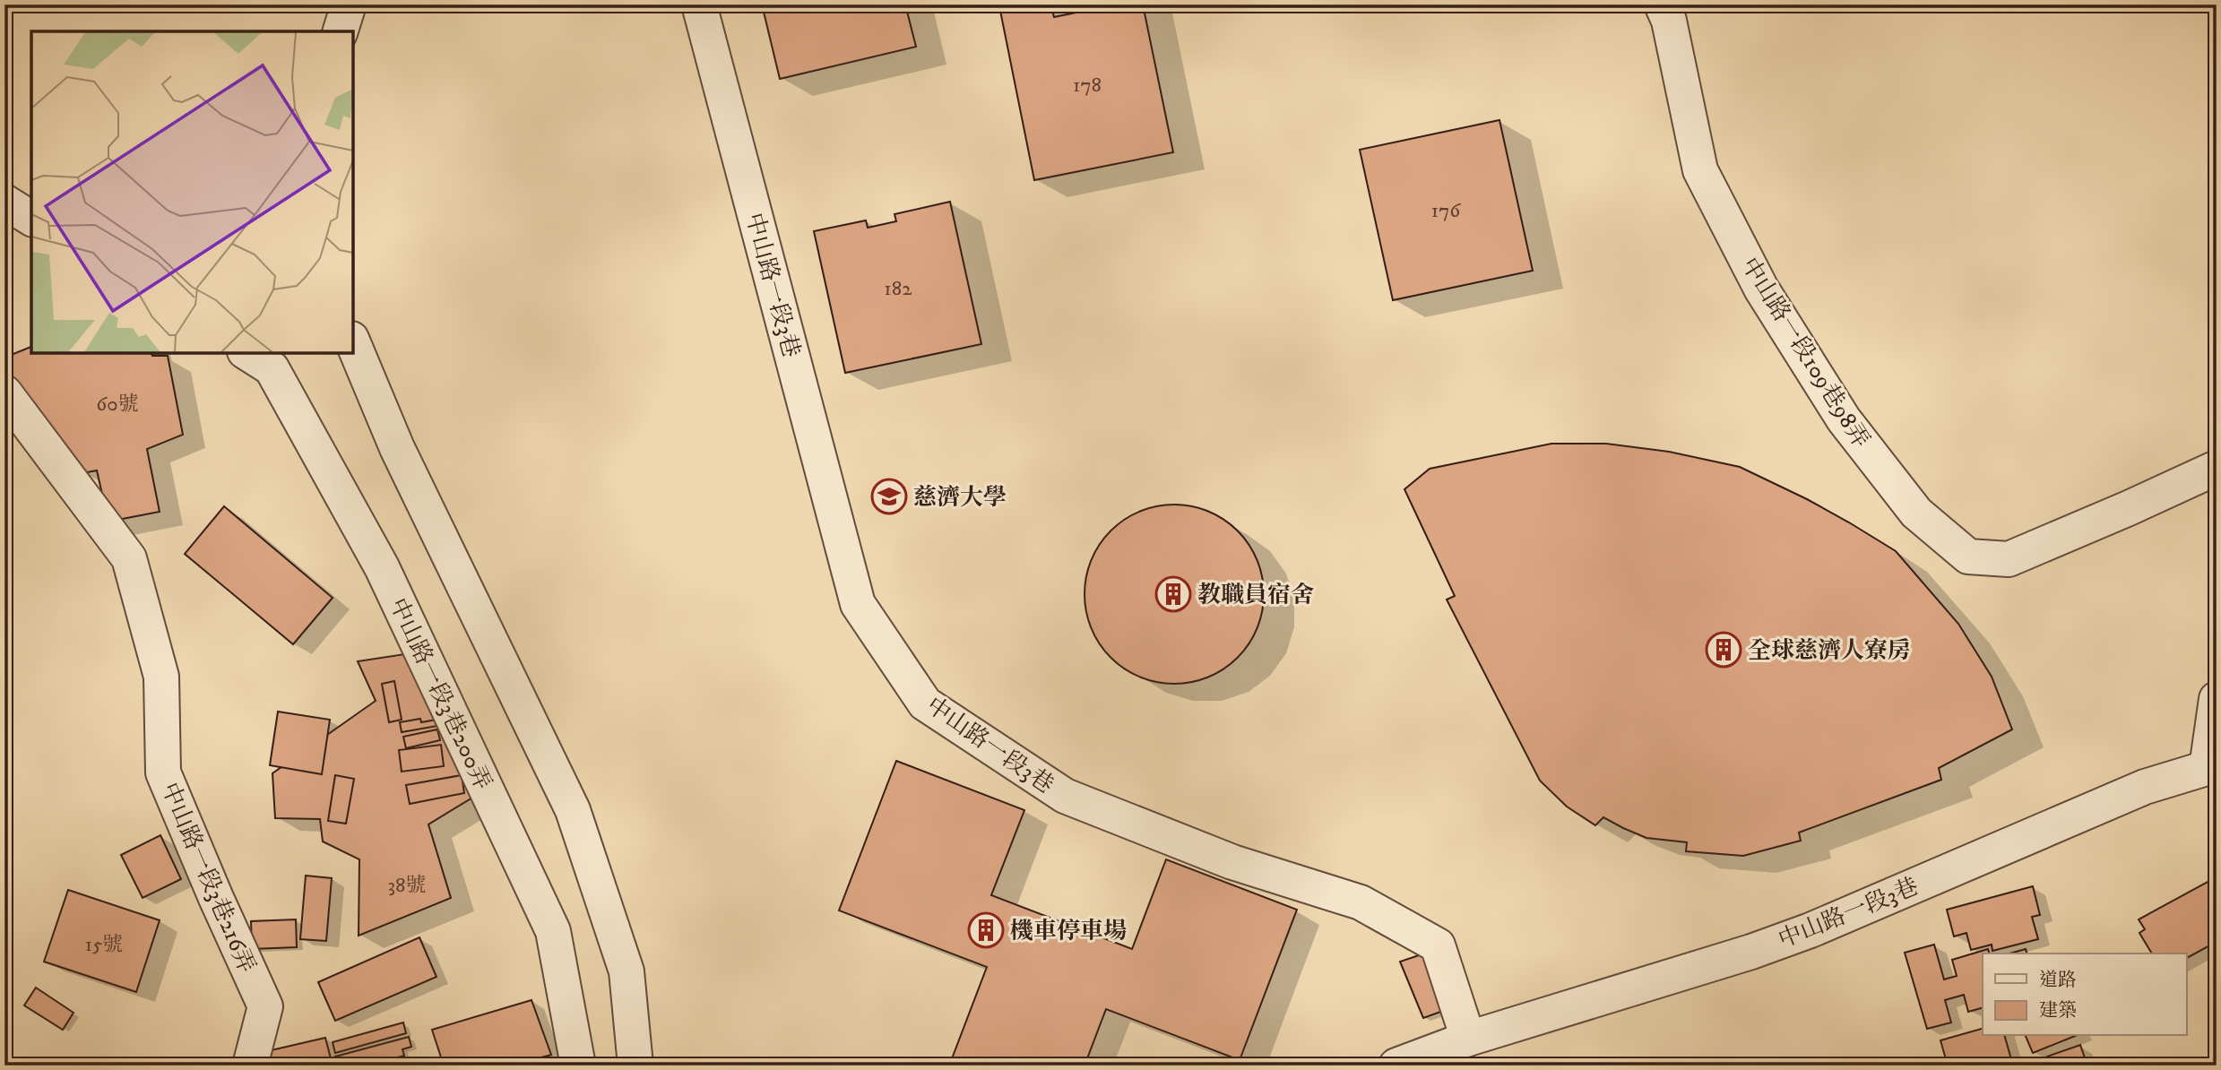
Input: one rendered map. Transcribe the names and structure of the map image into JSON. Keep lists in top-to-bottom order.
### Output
{
  "streets": {
    "lane": [
      "中山路一段3巷",
      "中山路一段109巷98弄",
      "中山路一段3巷200弄",
      "中山路一段3巷216弄"
    ]
  },
  "places": {
    "school or university": ["慈濟大學"],
    "building": ["教職員宿舍", "全球慈濟人寮房", "機車停車場"]
  },
  "house_numbers": [
    "178",
    "176",
    "182",
    "60號",
    "38號",
    "15號"
  ],
  "legend": ["道路", "建築"]
}
